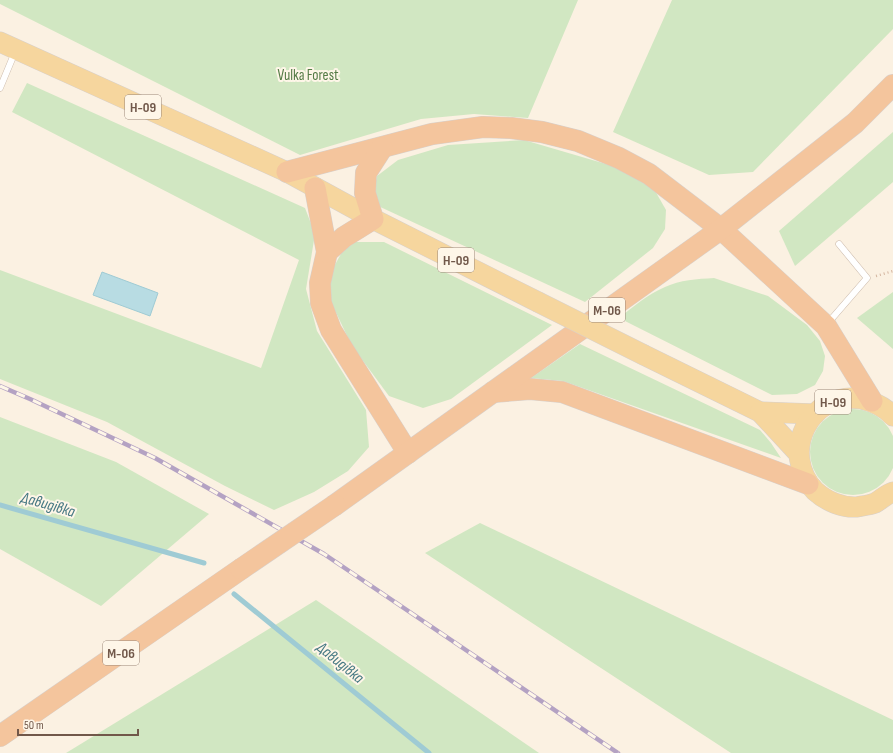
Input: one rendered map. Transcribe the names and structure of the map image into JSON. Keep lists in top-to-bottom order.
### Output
{
  "streets": {
    "highway": ["М-06"],
    "main road": ["Н-09"]
  },
  "water": ["Давидівка"],
  "parks": ["Vulka Forest"],
  "scale_bar": "50 m"
}
